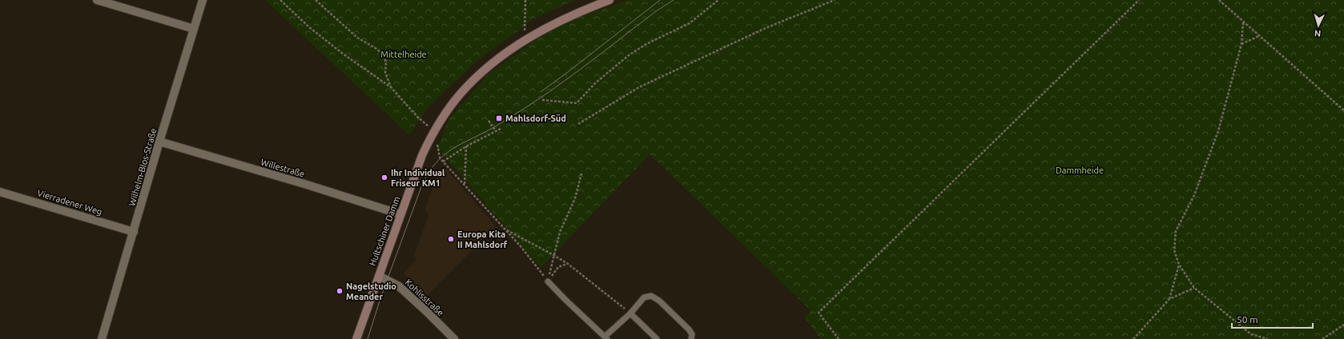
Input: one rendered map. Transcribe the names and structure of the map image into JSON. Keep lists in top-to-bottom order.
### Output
{
  "streets": {
    "main road": ["Hultschiner Damm"],
    "street": [
      "Wilhelm-Blos-Straße",
      "Willestraße",
      "Vierradener Weg",
      "Kohlisstraße"
    ]
  },
  "crossings": [
    ["Wilhelm-Blos-Straße", "Willestraße"],
    ["Wilhelm-Blos-Straße", "Vierradener Weg"],
    ["Willestraße", "Hultschiner Damm"],
    ["Hultschiner Damm", "Kohlisstraße"]
  ],
  "parks": ["Mittelheide", "Dammheide"],
  "places": {
    "transit": ["Mahlsdorf-Süd"],
    "other": ["Ihr Individual Friseur KM1", "Europa Kita II Mahlsdorf", "Nagelstudio Meander"]
  },
  "scale_bar": "50 m",
  "north": "bottom"
}
